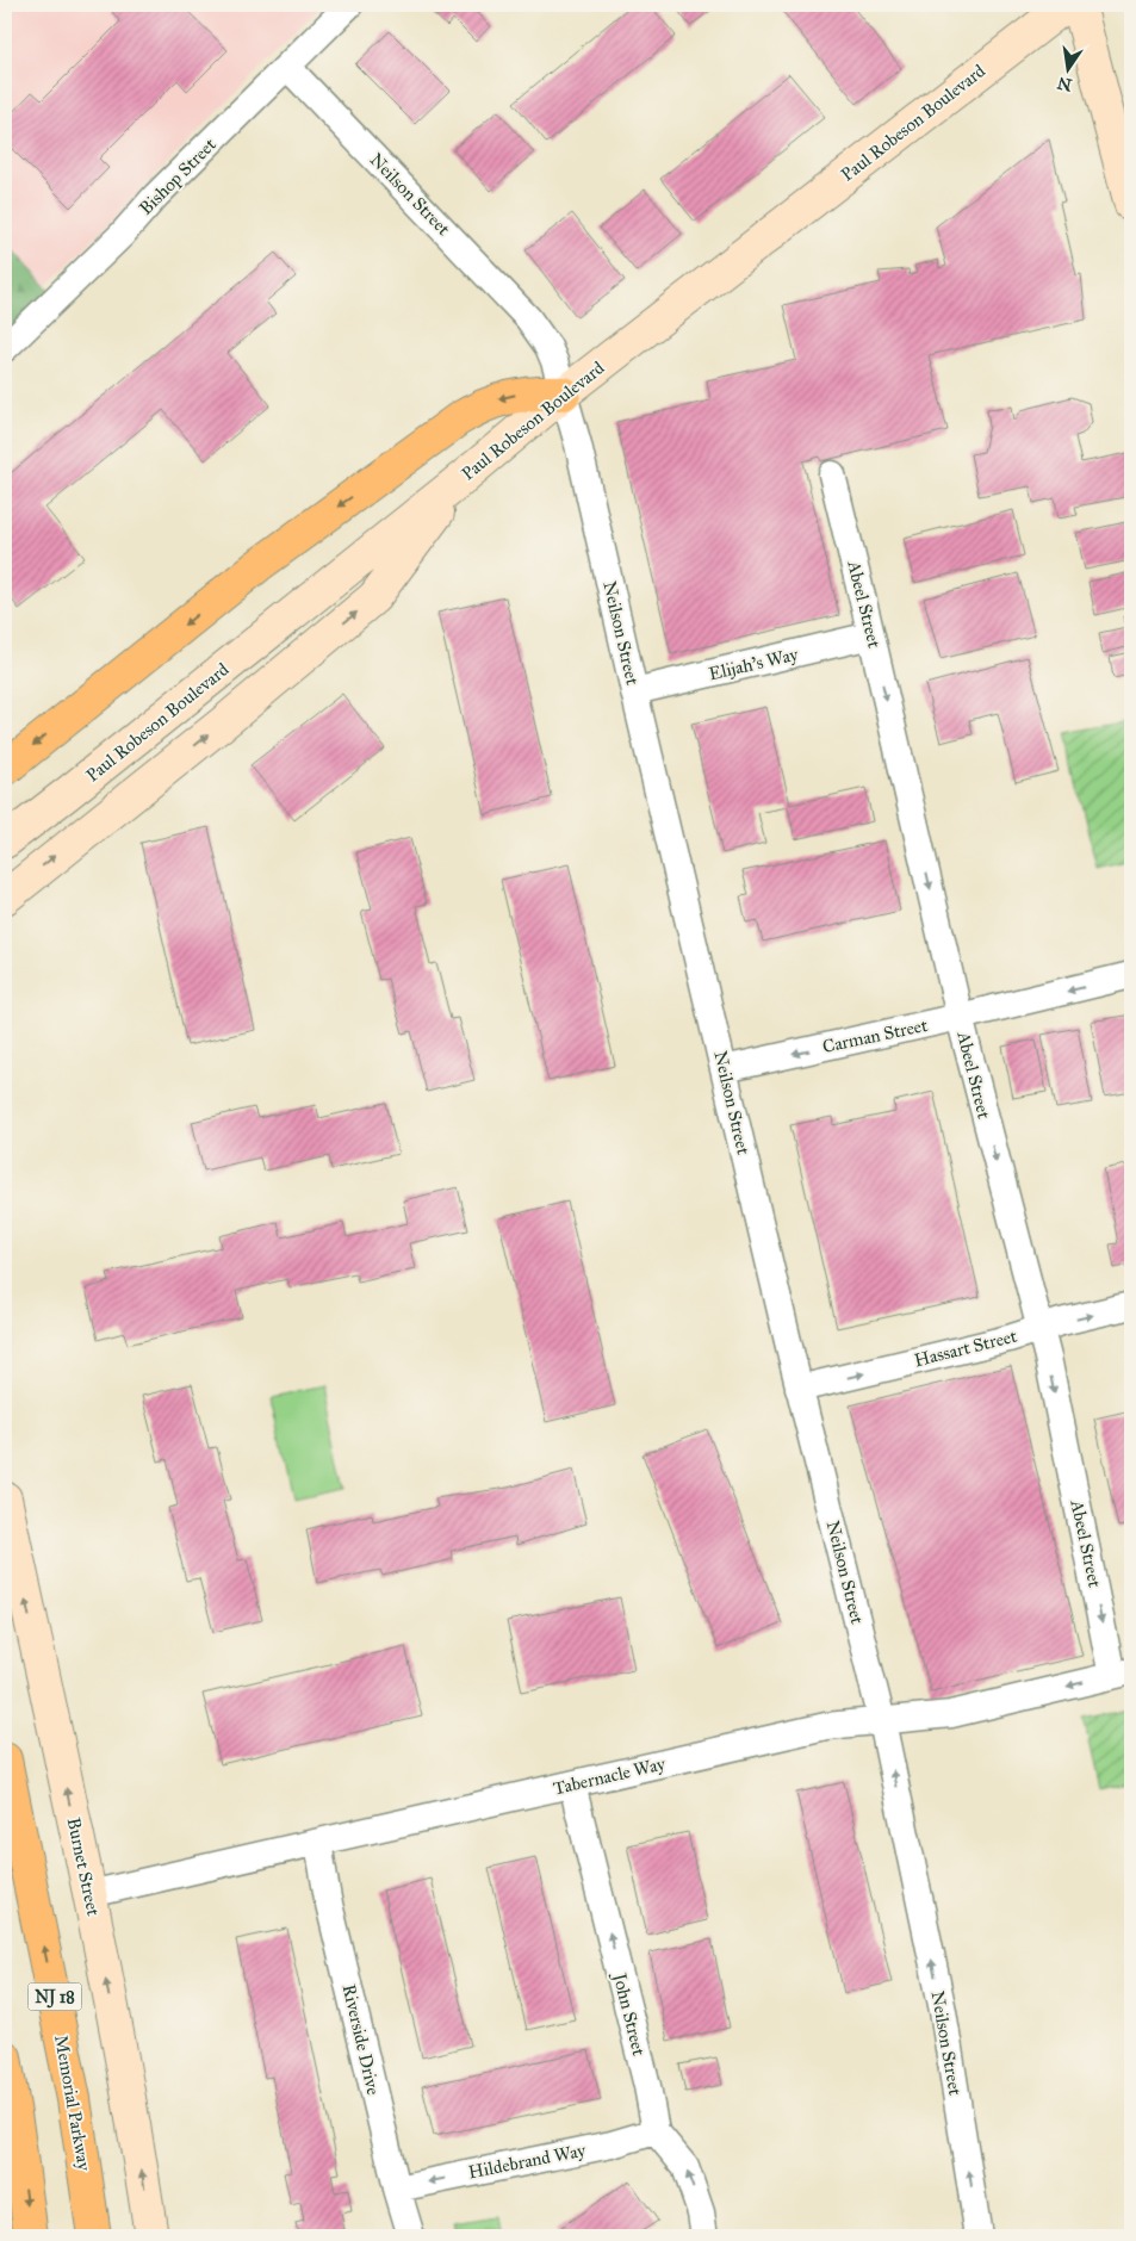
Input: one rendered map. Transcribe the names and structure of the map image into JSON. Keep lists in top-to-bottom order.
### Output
{
  "streets": {
    "highway": ["NJ 18", "Memorial Parkway"],
    "street": [
      "Paul Robeson Boulevard",
      "Bishop Street",
      "Neilson Street",
      "Abeel Street",
      "Elijah's Way",
      "Carman Street",
      "Hassart Street",
      "Tabernacle Way",
      "Burnet Street",
      "John Street",
      "Riverside Drive",
      "Hildebrand Way"
    ]
  },
  "crossings": [
    ["Paul Robeson Boulevard", "Neilson Street"],
    ["Bishop Street", "Neilson Street"],
    ["Neilson Street", "Elijah's Way"],
    ["Neilson Street", "Carman Street"],
    ["Neilson Street", "Hassart Street"],
    ["Neilson Street", "Tabernacle Way"],
    ["Abeel Street", "Elijah's Way"],
    ["Abeel Street", "Carman Street"],
    ["Abeel Street", "Hassart Street"],
    ["Abeel Street", "Tabernacle Way"],
    ["Tabernacle Way", "Burnet Street"],
    ["Tabernacle Way", "John Street"],
    ["Tabernacle Way", "Riverside Drive"],
    ["John Street", "Hildebrand Way"],
    ["Riverside Drive", "Hildebrand Way"]
  ],
  "one_way": [
    "Abeel Street",
    "Carman Street",
    "Hassart Street",
    "Burnet Street",
    "John Street",
    "Hildebrand Way"
  ],
  "north": "bottom"
}
